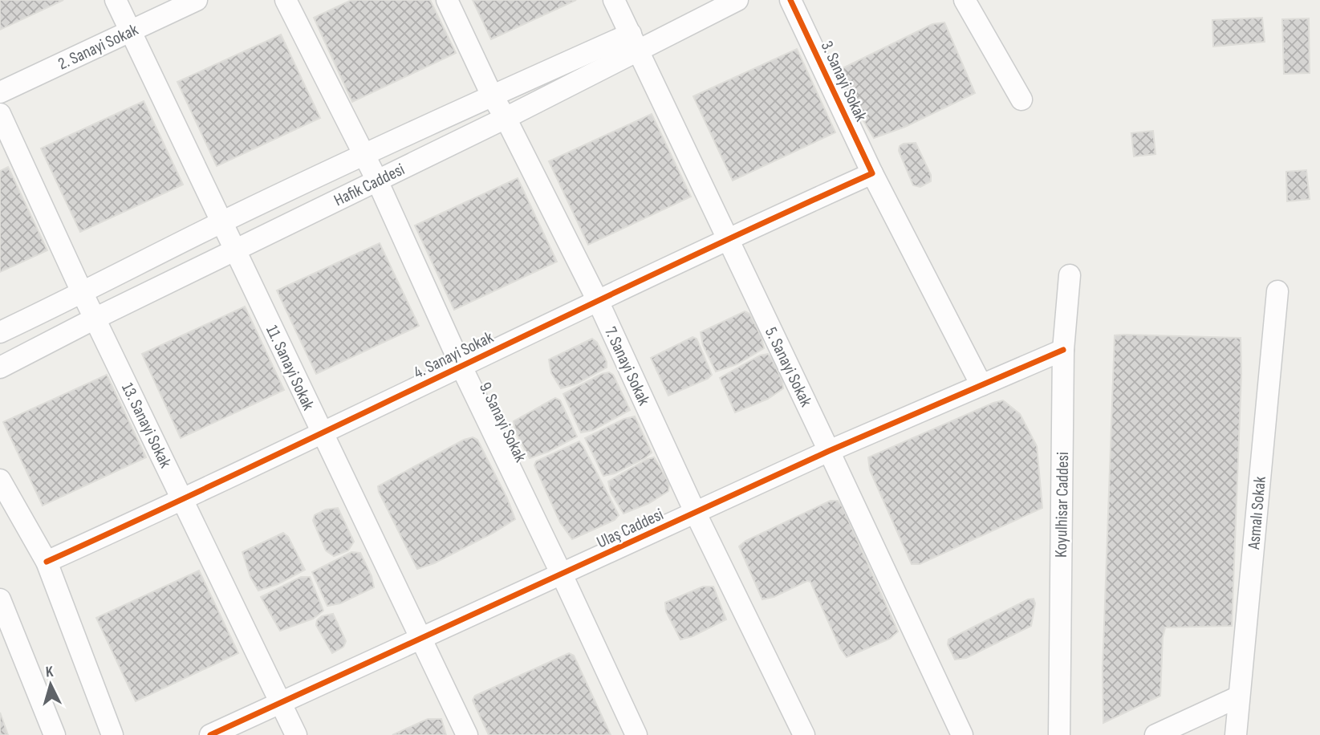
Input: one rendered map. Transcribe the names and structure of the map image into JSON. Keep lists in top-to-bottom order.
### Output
{
  "streets": {
    "street": [
      "2. Sanayi Sokak",
      "3. Sanayi Sokak",
      "Hafik Caddesi",
      "4. Sanayi Sokak",
      "7. Sanayi Sokak",
      "5. Sanayi Sokak",
      "11. Sanayi Sokak",
      "9. Sanayi Sokak",
      "13. Sanayi Sokak",
      "Koyulhisar Caddesi",
      "Asmalı Sokak",
      "Ulaş Caddesi"
    ]
  },
  "crossings": [
    ["2. Sanayi Sokak", "11. Sanayi Sokak"],
    ["3. Sanayi Sokak", "4. Sanayi Sokak"],
    ["3. Sanayi Sokak", "Ulaş Caddesi"],
    ["Hafik Caddesi", "7. Sanayi Sokak"],
    ["Hafik Caddesi", "5. Sanayi Sokak"],
    ["Hafik Caddesi", "11. Sanayi Sokak"],
    ["Hafik Caddesi", "9. Sanayi Sokak"],
    ["Hafik Caddesi", "13. Sanayi Sokak"],
    ["4. Sanayi Sokak", "7. Sanayi Sokak"],
    ["4. Sanayi Sokak", "5. Sanayi Sokak"],
    ["4. Sanayi Sokak", "11. Sanayi Sokak"],
    ["4. Sanayi Sokak", "9. Sanayi Sokak"],
    ["4. Sanayi Sokak", "13. Sanayi Sokak"],
    ["7. Sanayi Sokak", "Ulaş Caddesi"],
    ["5. Sanayi Sokak", "Ulaş Caddesi"],
    ["11. Sanayi Sokak", "Ulaş Caddesi"],
    ["9. Sanayi Sokak", "Ulaş Caddesi"],
    ["13. Sanayi Sokak", "Ulaş Caddesi"],
    ["Koyulhisar Caddesi", "Ulaş Caddesi"]
  ],
  "north": "top"
}
